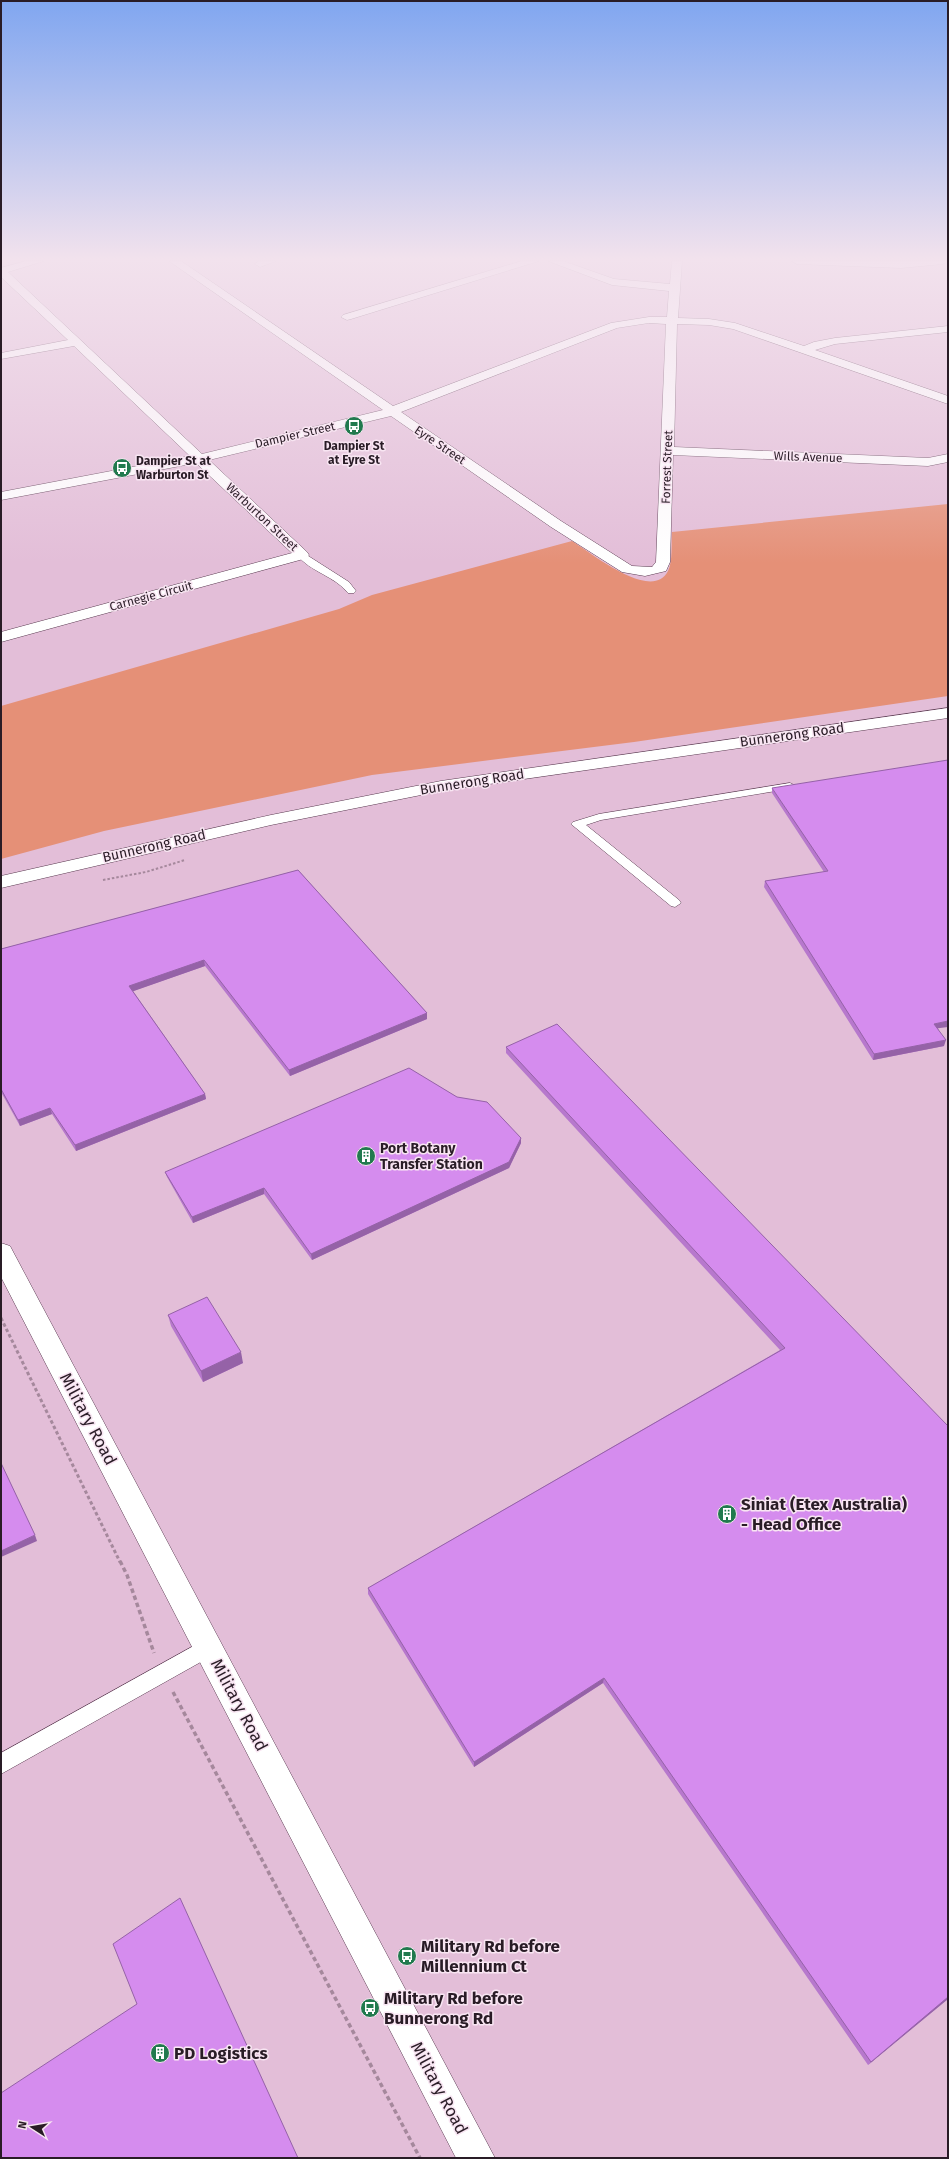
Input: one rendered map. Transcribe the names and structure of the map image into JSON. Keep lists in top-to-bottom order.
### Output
{
  "streets": {
    "street": [
      "Dampier Street",
      "Eyre Street",
      "Wills Avenue",
      "Forrest Street",
      "Warburton Street",
      "Carnegie Circuit",
      "Bunnerong Road",
      "Military Road"
    ]
  },
  "crossings": [
    ["Dampier Street", "Eyre Street"],
    ["Dampier Street", "Warburton Street"],
    ["Eyre Street", "Forrest Street"],
    ["Wills Avenue", "Forrest Street"],
    ["Warburton Street", "Carnegie Circuit"]
  ],
  "places": {
    "bus stop": [
      "Dampier St at Eyre St",
      "Dampier St at Warburton St",
      "Military Rd before Millennium Ct",
      "Military Rd before Bunnerong Rd"
    ],
    "building": ["Port Botany Transfer Station", "Siniat (Etex Australia) - Head Office", "PD Logistics"]
  },
  "north": "left"
}
